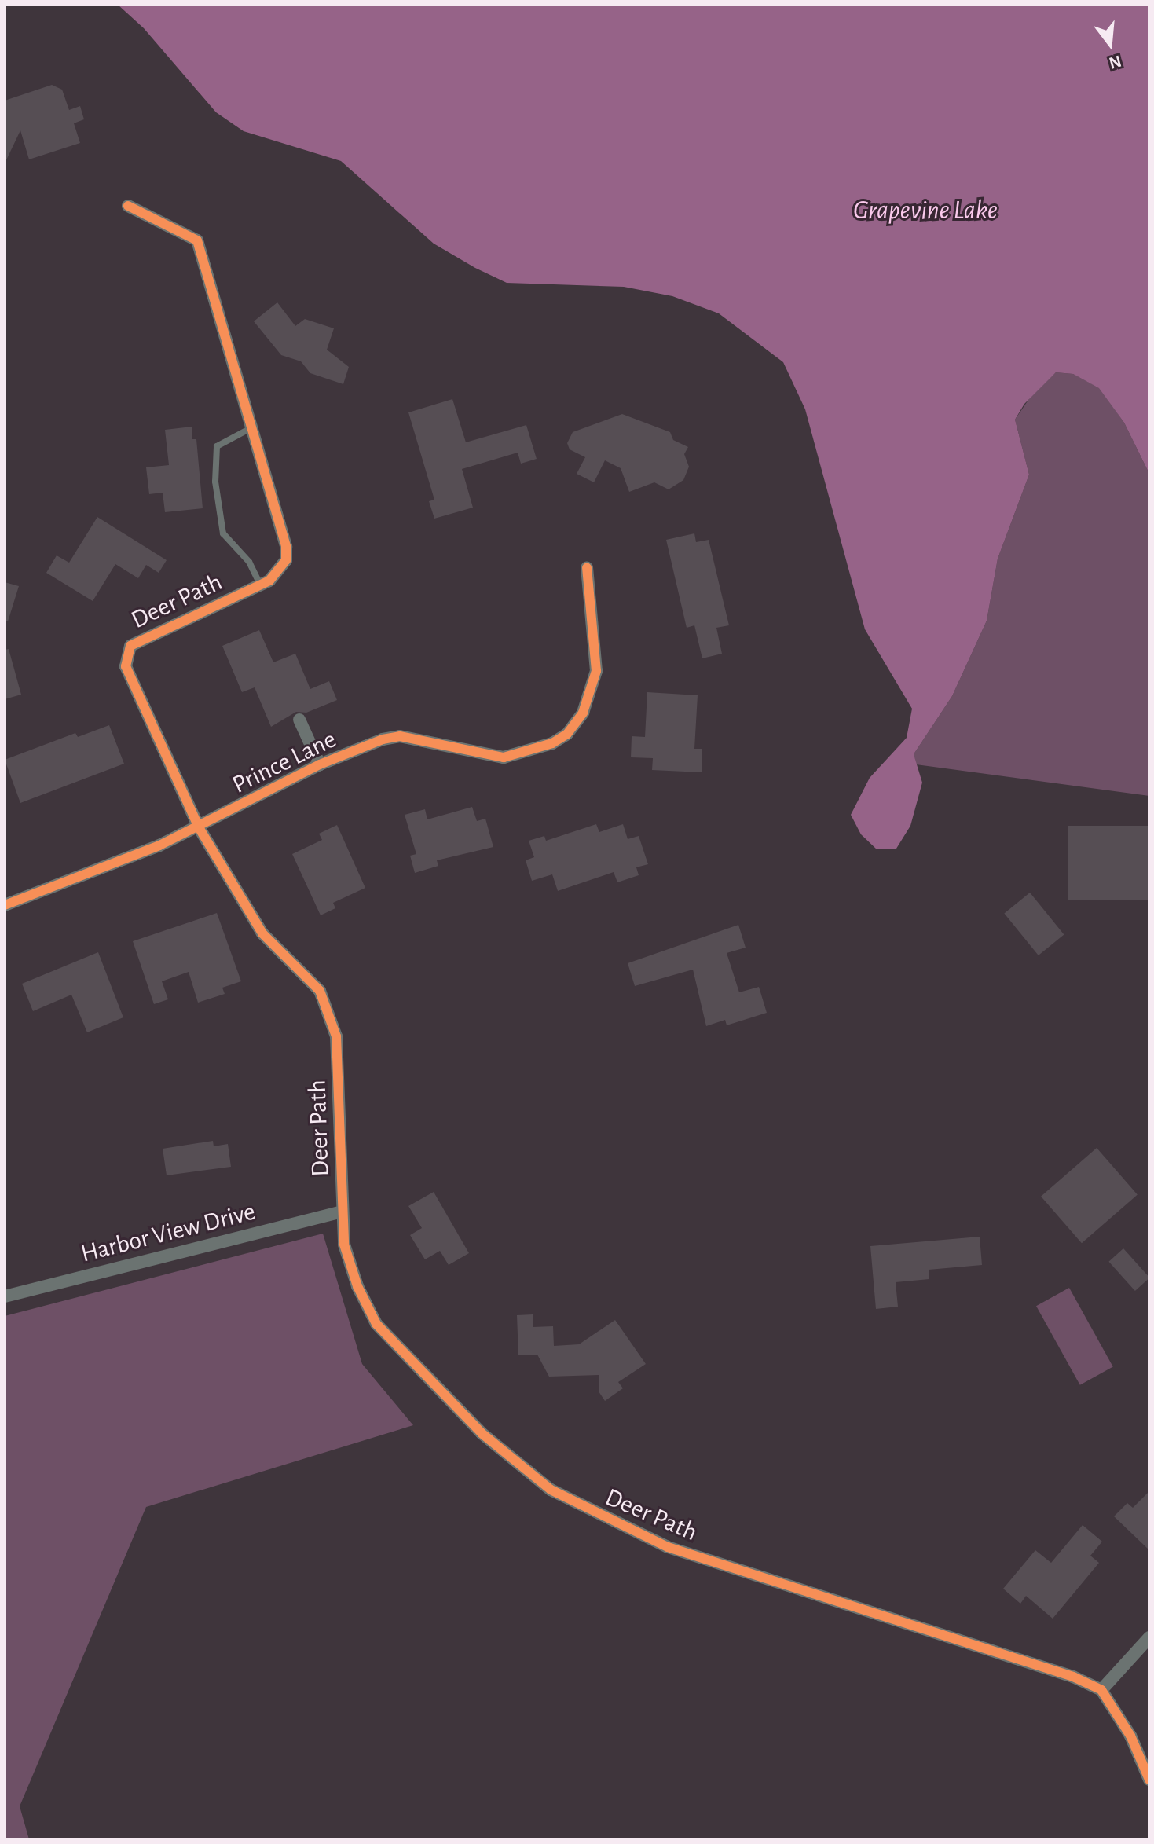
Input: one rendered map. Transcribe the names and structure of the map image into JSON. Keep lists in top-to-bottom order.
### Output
{
  "streets": {
    "street": ["Deer Path", "Prince Lane", "Harbor View Drive"]
  },
  "crossings": [
    ["Deer Path", "Prince Lane"],
    ["Deer Path", "Harbor View Drive"]
  ],
  "water": ["Grapevine Lake"],
  "north": "bottom"
}
